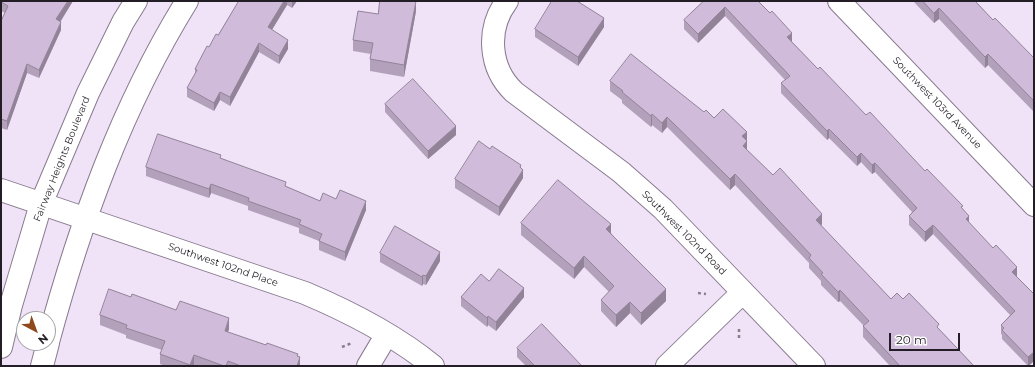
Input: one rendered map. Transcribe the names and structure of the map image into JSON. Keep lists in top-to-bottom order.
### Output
{
  "streets": {
    "street": [
      "Southwest 103rd Avenue",
      "Fairway Heights Boulevard",
      "Southwest 102nd Road",
      "Southwest 102nd Place"
    ]
  },
  "crossings": [
    ["Fairway Heights Boulevard", "Southwest 102nd Place"]
  ],
  "scale_bar": "20 m",
  "north": "bottom right"
}
